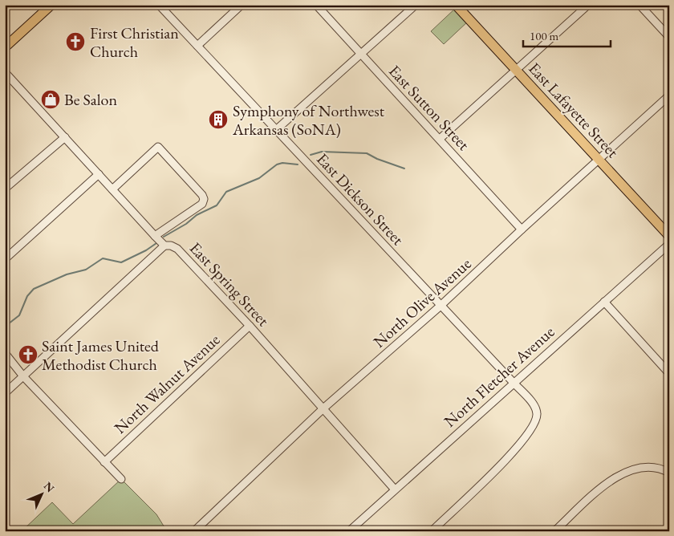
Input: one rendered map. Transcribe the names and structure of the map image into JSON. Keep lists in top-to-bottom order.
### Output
{
  "streets": {
    "main road": ["East Lafayette Street"],
    "street": [
      "East Sutton Street",
      "East Dickson Street",
      "East Spring Street",
      "North Olive Avenue",
      "North Fletcher Avenue",
      "North Walnut Avenue"
    ]
  },
  "crossings": [
    ["East Sutton Street", "North Olive Avenue"],
    ["East Lafayette Street", "North Olive Avenue"],
    ["East Dickson Street", "North Olive Avenue"],
    ["East Dickson Street", "North Fletcher Avenue"],
    ["East Spring Street", "North Olive Avenue"],
    ["East Spring Street", "North Fletcher Avenue"],
    ["East Spring Street", "North Walnut Avenue"]
  ],
  "places": {
    "church": ["First Christian Church", "Saint James United Methodist Church"],
    "shop": ["Be Salon"],
    "building": ["Symphony of Northwest Arkansas (SoNA)"]
  },
  "scale_bar": "100 m",
  "north": "top right"
}
